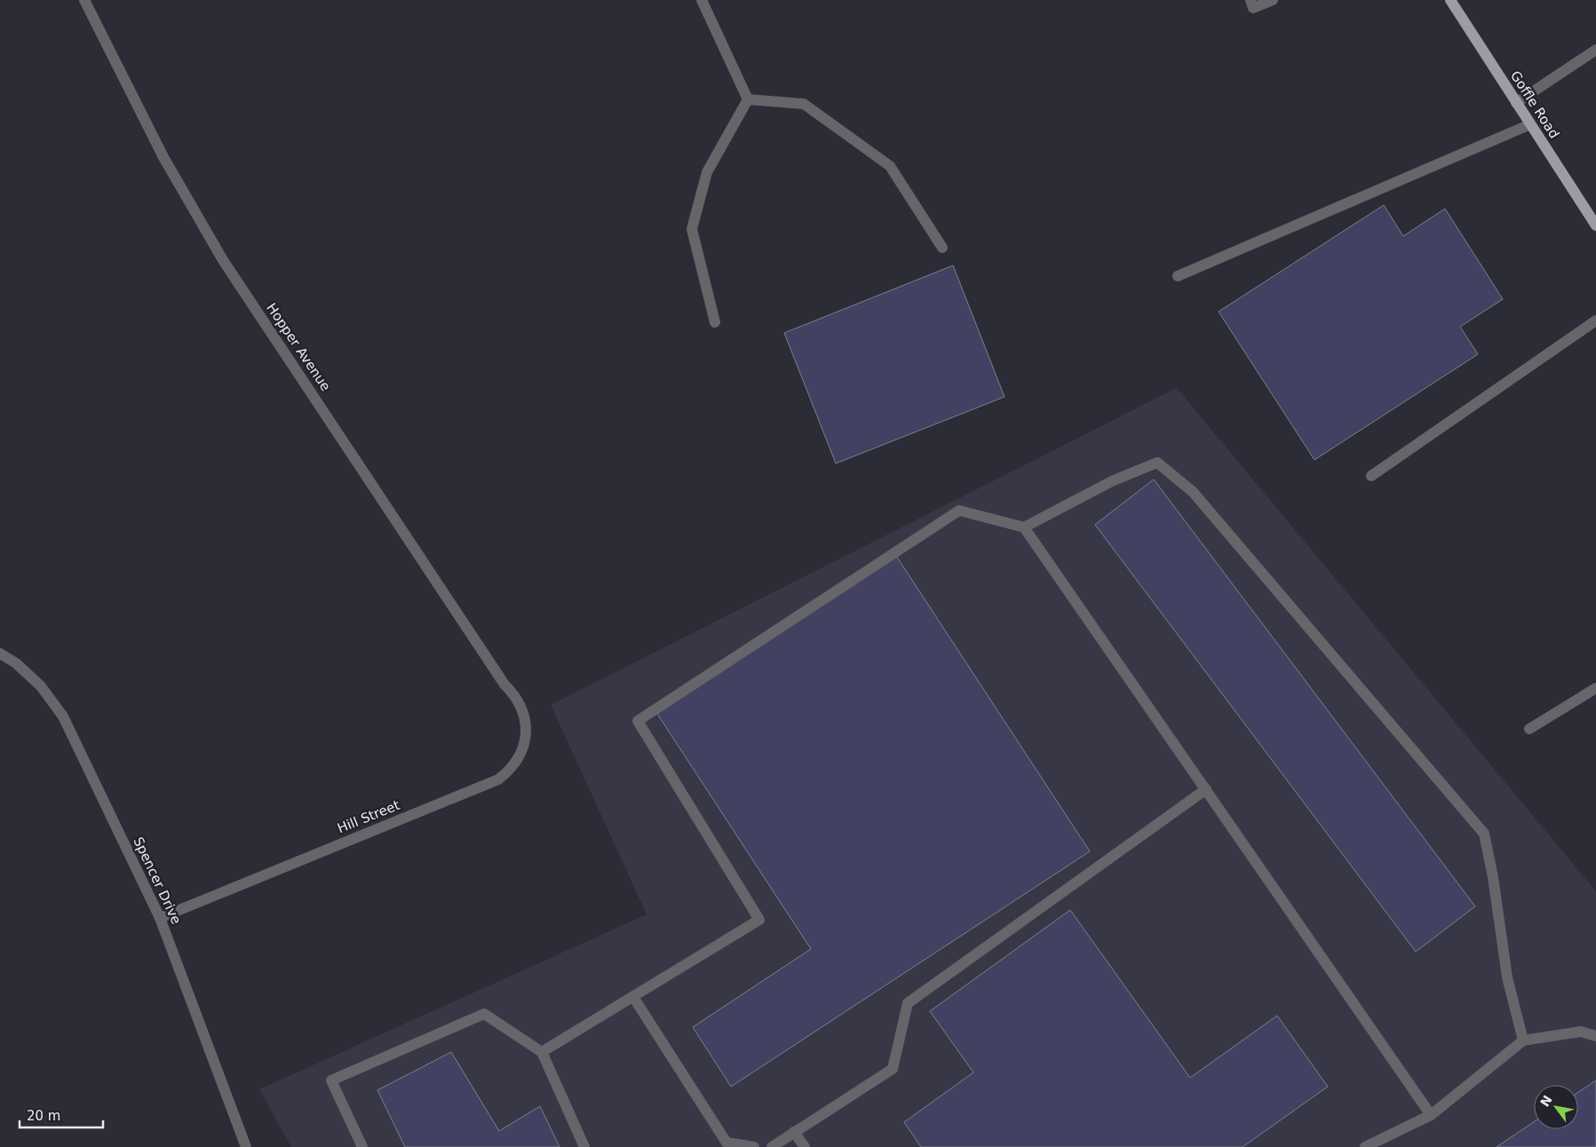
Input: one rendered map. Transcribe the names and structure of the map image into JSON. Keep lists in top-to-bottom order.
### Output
{
  "streets": {
    "main road": ["Goffle Road"],
    "street": ["Hopper Avenue", "Hill Street", "Spencer Drive"]
  },
  "crossings": [
    ["Hopper Avenue", "Hill Street"],
    ["Hill Street", "Spencer Drive"]
  ],
  "scale_bar": "20 m",
  "north": "top left"
}
